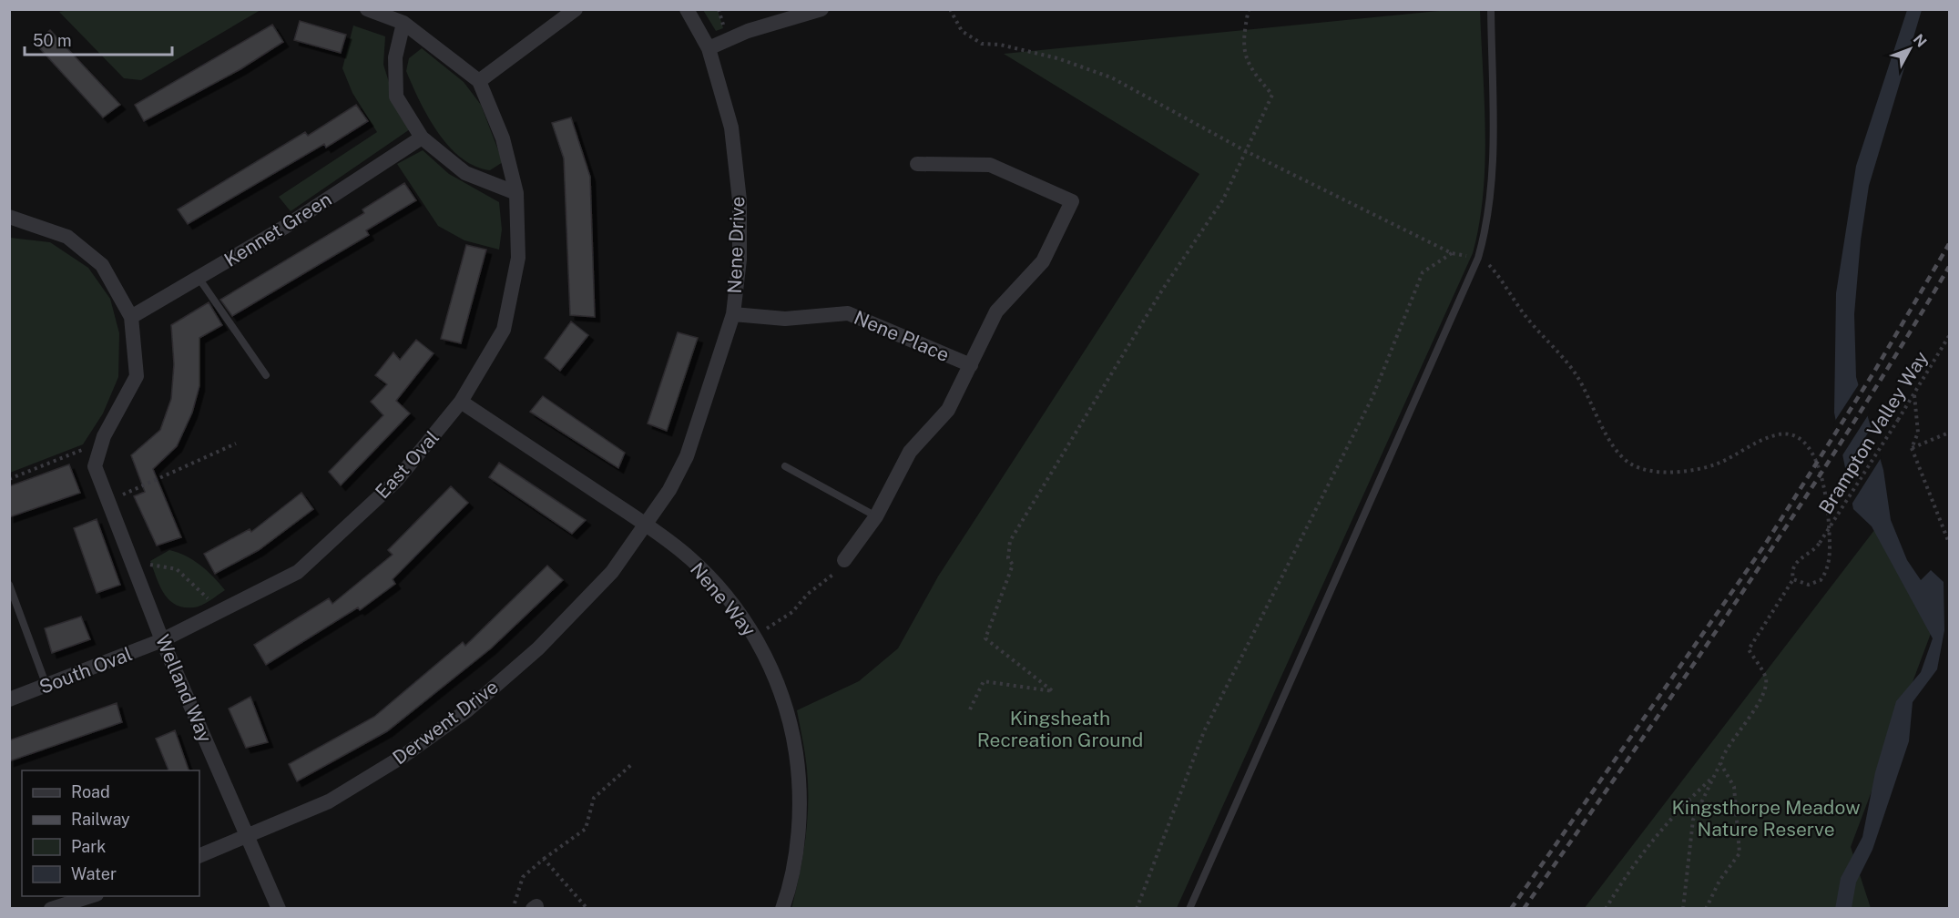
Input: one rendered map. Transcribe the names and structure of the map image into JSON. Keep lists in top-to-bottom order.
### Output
{
  "streets": {
    "street": [
      "Kennet Green",
      "Nene Drive",
      "Nene Place",
      "East Oval",
      "Nene Way",
      "South Oval",
      "Welland Way",
      "Derwent Drive"
    ],
    "path": ["Brampton Valley Way"]
  },
  "crossings": [
    ["Nene Drive", "Nene Place"],
    ["Nene Drive", "Nene Way"],
    ["Nene Drive", "Derwent Drive"],
    ["East Oval", "Nene Way"],
    ["East Oval", "South Oval"],
    ["East Oval", "Welland Way"],
    ["Nene Way", "Derwent Drive"],
    ["South Oval", "Welland Way"],
    ["Welland Way", "Derwent Drive"]
  ],
  "parks": ["Kingsheath Recreation Ground", "Kingsthorpe Meadow Nature Reserve"],
  "legend": [
    "Road",
    "Railway",
    "Park",
    "Water"
  ],
  "scale_bar": "50 m",
  "north": "top right"
}
